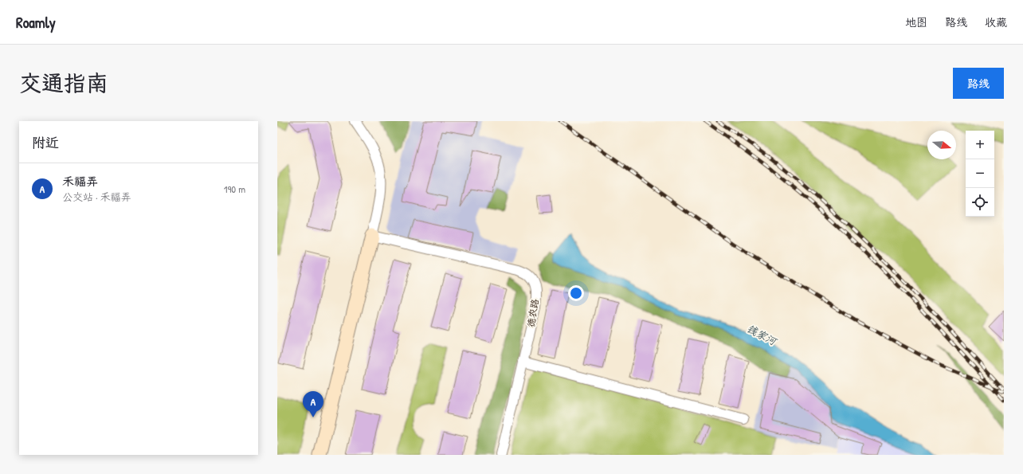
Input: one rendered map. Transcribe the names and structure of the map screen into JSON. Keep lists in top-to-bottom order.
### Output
{
  "streets": {
    "street": ["德农路"]
  },
  "water": ["钱家河"],
  "north": "right",
  "page": {
    "header": "Roamly",
    "nav": ["地图", "路线", "收藏"],
    "title": "交通指南",
    "buttons": "路线",
    "heading": "附近",
    "map_buttons": ["+", "−"],
    "list": [
      {
        "mark": "A",
        "name": "禾福弄",
        "note": "公交站 · 禾福弄",
        "value": "190 m"
      }
    ],
    "pins": "A"
  }
}
